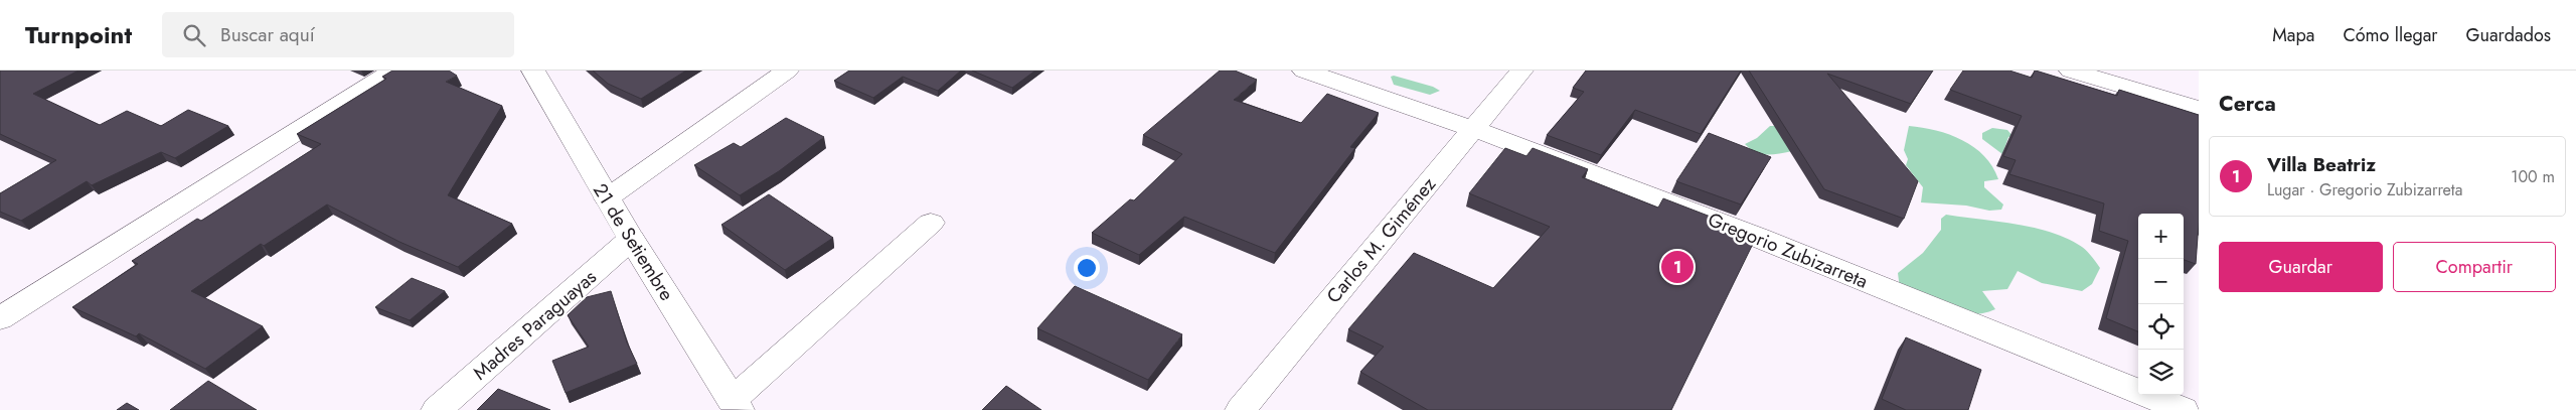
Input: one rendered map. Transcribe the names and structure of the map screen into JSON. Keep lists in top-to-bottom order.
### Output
{
  "streets": {
    "street": [
      "Carlos M. Giménez",
      "21 de Setiembre",
      "Gregorio Zubizarreta",
      "Madres Paraguayas"
    ]
  },
  "crossings": [
    ["Carlos M. Giménez", "Gregorio Zubizarreta"],
    ["21 de Setiembre", "Madres Paraguayas"]
  ],
  "page": {
    "header": "Turnpoint",
    "search": "Buscar aquí",
    "nav": ["Mapa", "Cómo llegar", "Guardados"],
    "heading": "Cerca",
    "list": [
      {
        "mark": "1",
        "name": "Villa Beatriz",
        "note": "Lugar · Gregorio Zubizarreta",
        "value": "100 m"
      }
    ],
    "map_buttons": ["+", "−"],
    "buttons": ["Guardar", "Compartir"],
    "pins": "1"
  }
}
